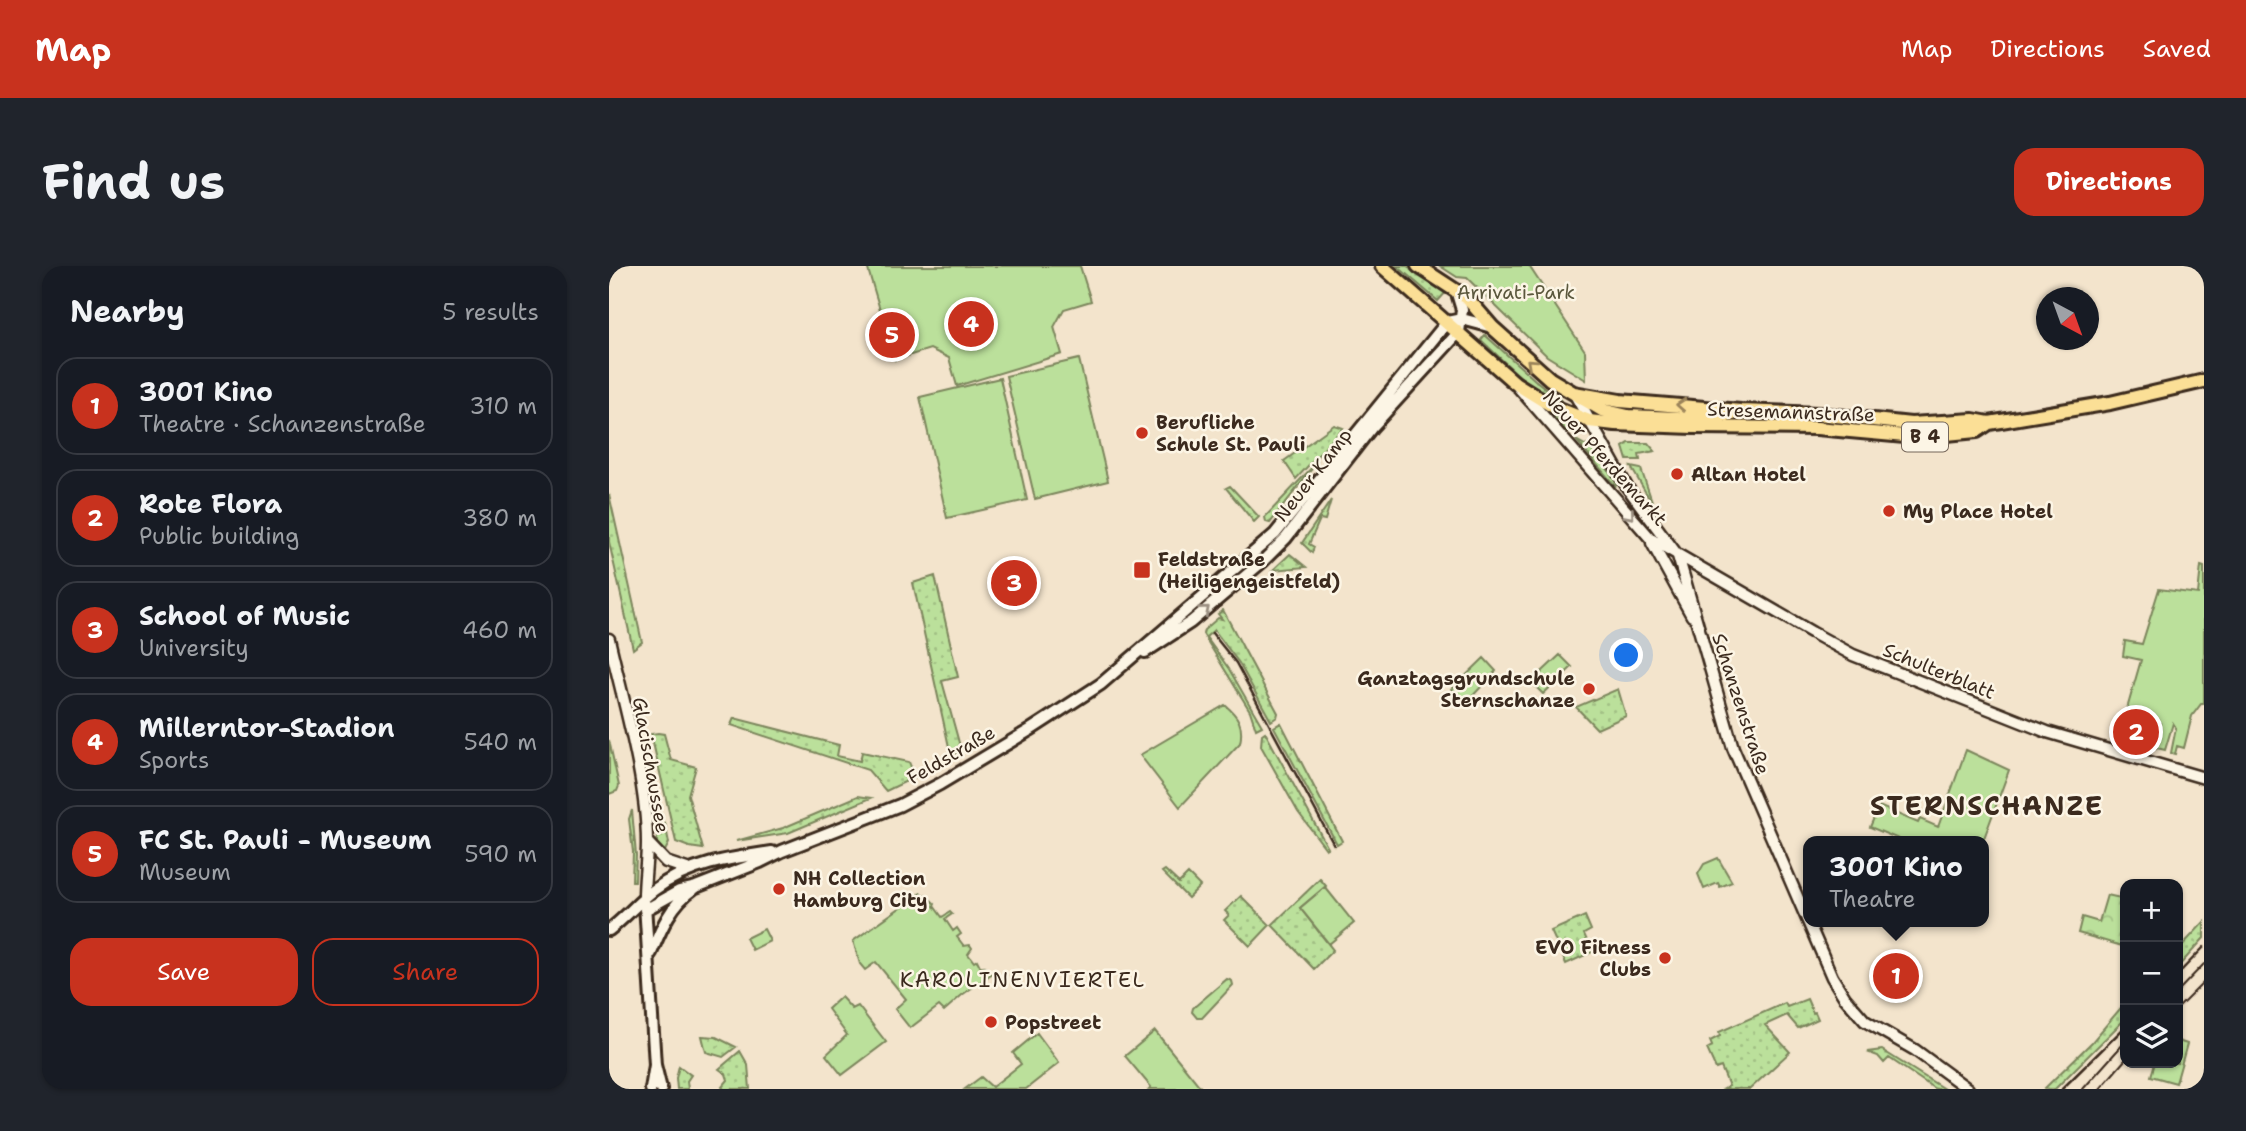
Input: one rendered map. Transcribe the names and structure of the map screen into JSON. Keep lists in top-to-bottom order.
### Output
{
  "streets": {
    "main road": [
      "Stresemannstraße",
      "B 4",
      "Neuer Pferdemarkt",
      "Neuer Kamp",
      "Feldstraße"
    ],
    "street": ["Schulterblatt", "Schanzenstraße", "Glacischaussee"]
  },
  "crossings": [
    ["Stresemannstraße", "Neuer Pferdemarkt"],
    ["Neuer Pferdemarkt", "Neuer Kamp"],
    ["Neuer Pferdemarkt", "Schulterblatt"],
    ["Neuer Pferdemarkt", "Schanzenstraße"],
    ["Neuer Kamp", "Feldstraße"],
    ["Schulterblatt", "Schanzenstraße"],
    ["Feldstraße", "Glacischaussee"]
  ],
  "districts": ["STERNSCHANZE", "KAROLINENVIERTEL"],
  "parks": ["Arrivati-Park"],
  "places": {
    "other": [
      "Berufliche Schule St. Pauli",
      "Altan Hotel",
      "My Place Hotel",
      "Ganztagsgrundschule Sternschanze",
      "NH Collection Hamburg City",
      "EVO Fitness Clubs",
      "Popstreet"
    ],
    "transit": ["Feldstraße (Heiligengeistfeld)"]
  },
  "north": "bottom right",
  "page": {
    "header": "Map",
    "nav": ["Map", "Directions", "Saved"],
    "buttons": [
      "Directions",
      ["Save", "Share"]
    ],
    "title": "Find us",
    "heading": ["Nearby", "5 results"],
    "pins": [
      "4",
      "5",
      "3",
      "2",
      "1"
    ],
    "list": [
      {
        "mark": "1",
        "name": "3001 Kino",
        "note": "Theatre · Schanzenstraße",
        "value": "310 m"
      },
      {
        "mark": "2",
        "name": "Rote Flora",
        "note": "Public building",
        "value": "380 m"
      },
      {
        "mark": "3",
        "name": "School of Music",
        "note": "University",
        "value": "460 m"
      },
      {
        "mark": "4",
        "name": "Millerntor-Stadion",
        "note": "Sports",
        "value": "540 m"
      },
      {
        "mark": "5",
        "name": "FC St. Pauli - Museum",
        "note": "Museum",
        "value": "590 m"
      }
    ],
    "popup": ["3001 Kino", "Theatre"],
    "map_buttons": ["+", "−"]
  }
}
